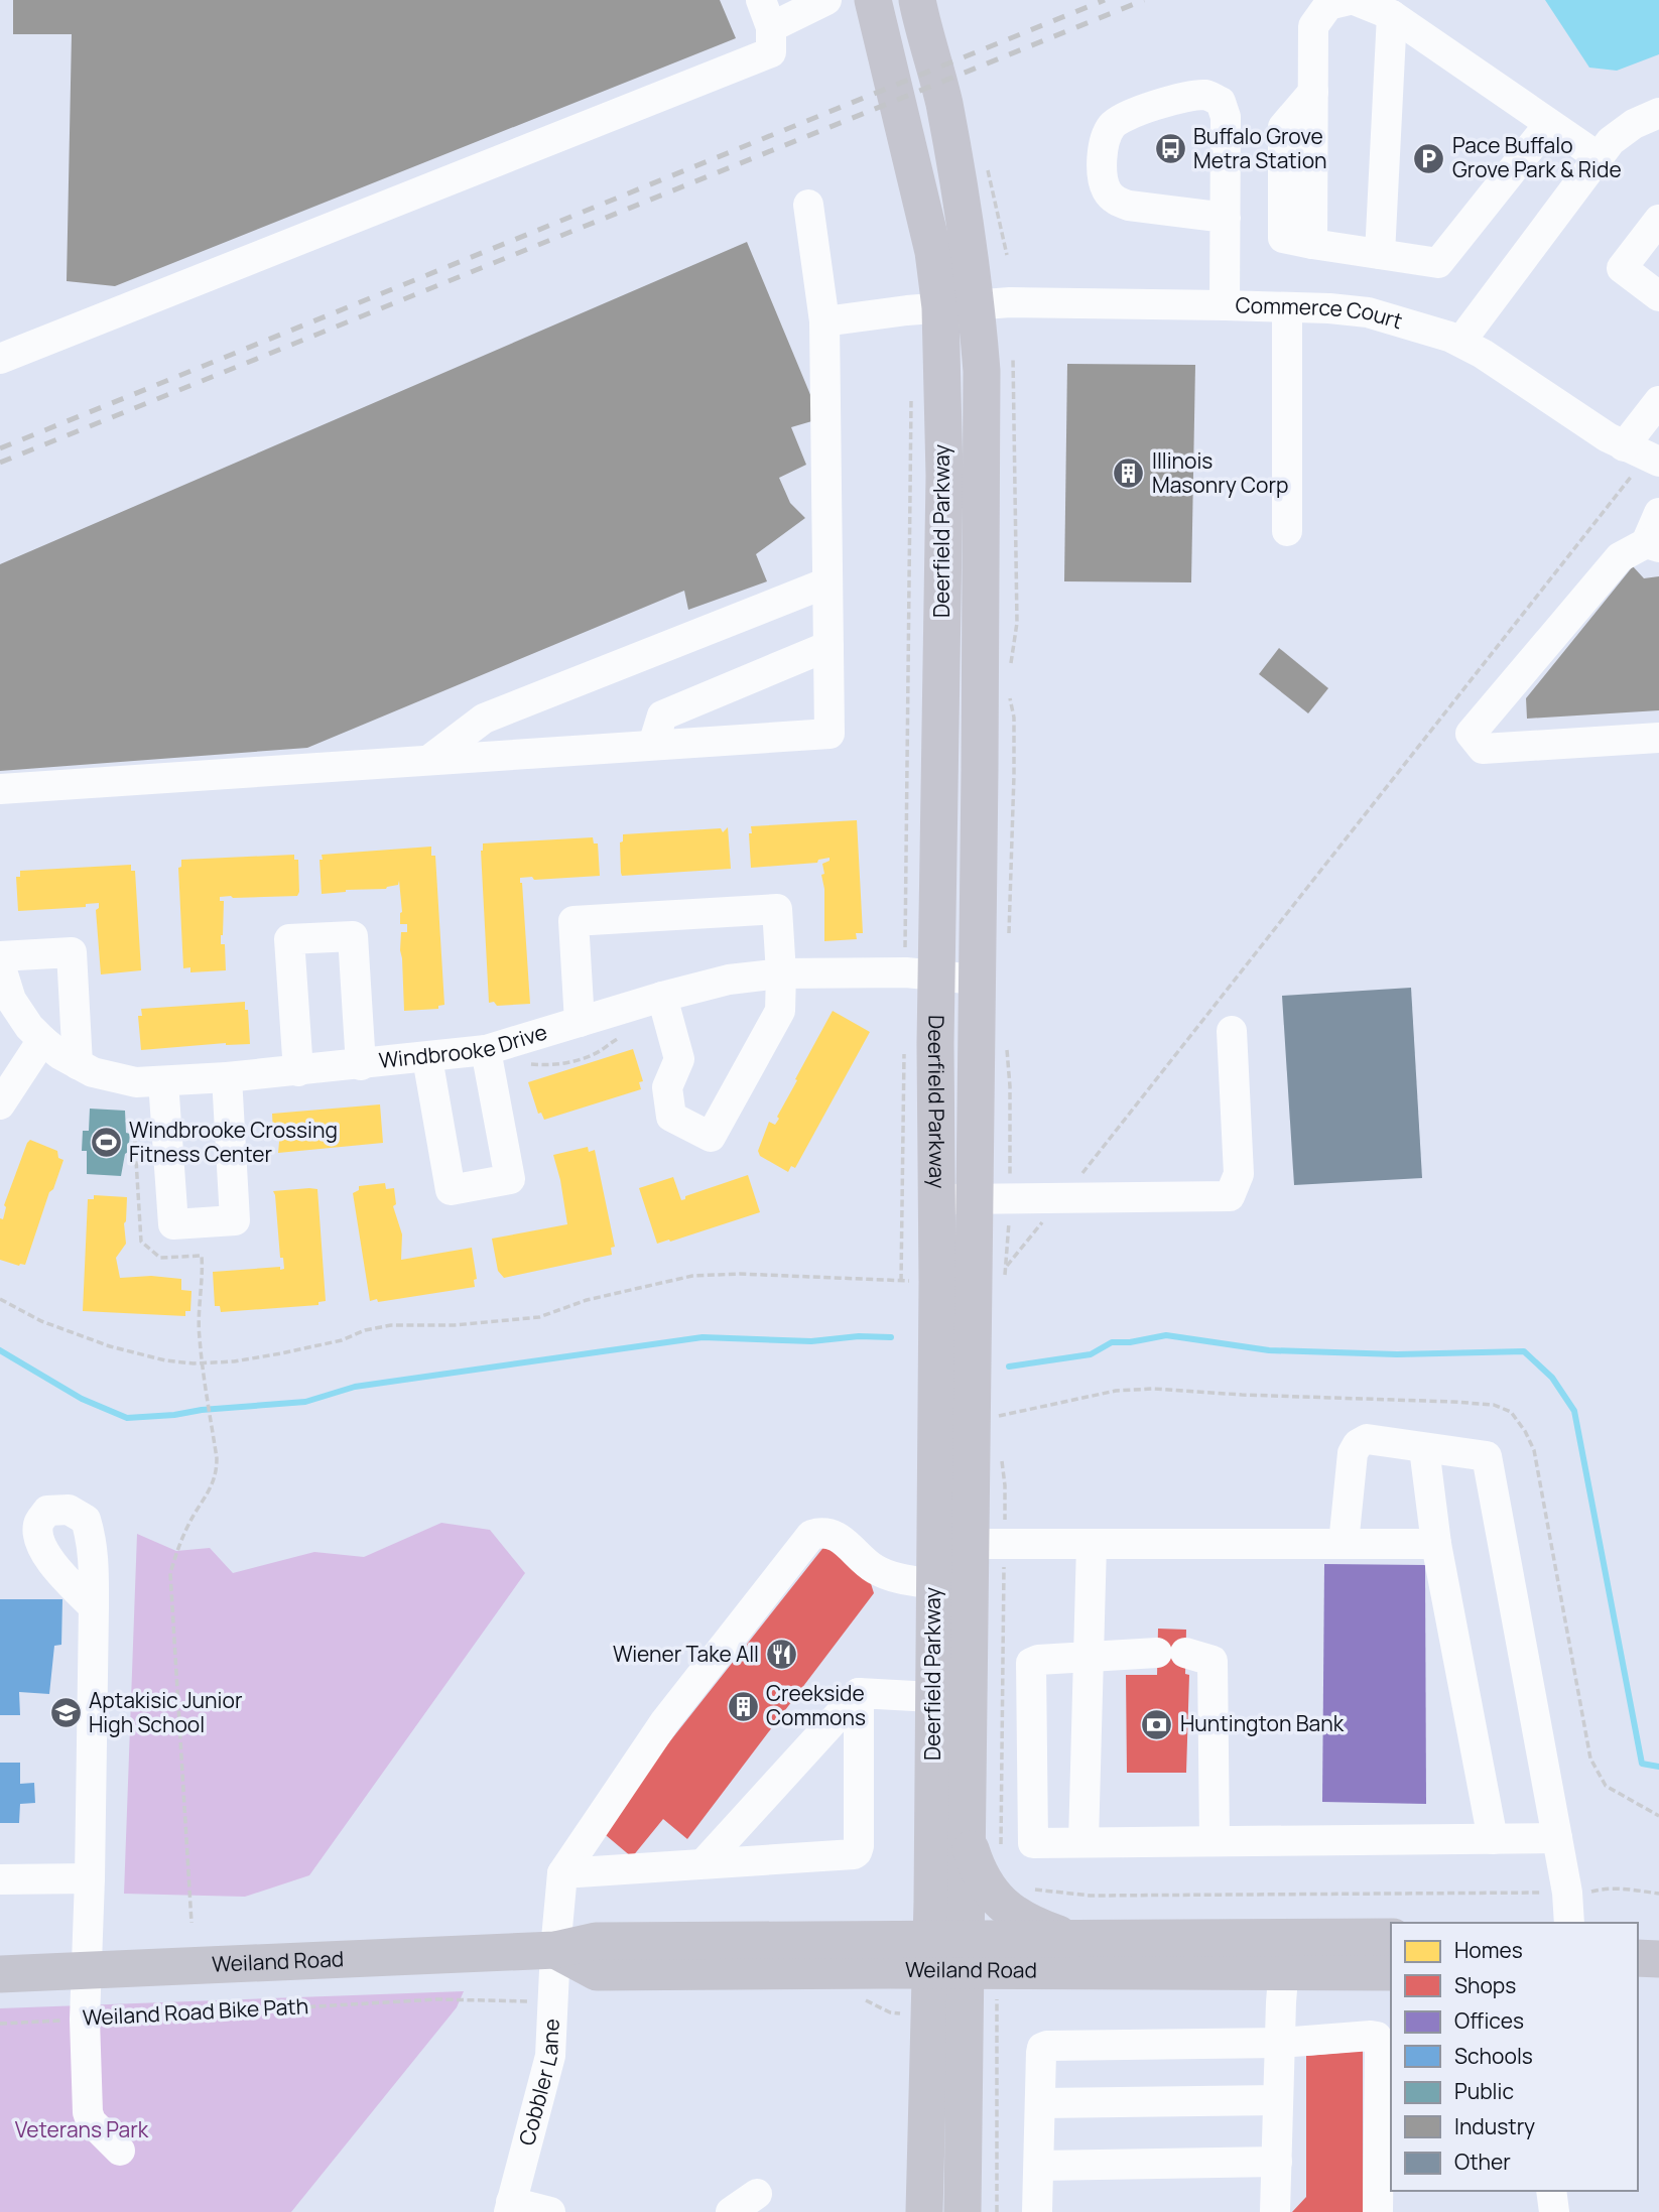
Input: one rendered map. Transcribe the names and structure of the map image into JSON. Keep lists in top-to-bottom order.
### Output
{
  "streets": {
    "main road": ["Deerfield Parkway", "Weiland Road"],
    "street": ["Commerce Court", "Windbrooke Drive", "Cobbler Lane"],
    "path": ["Weiland Road Bike Path"]
  },
  "crossings": [
    ["Commerce Court", "Deerfield Parkway"],
    ["Deerfield Parkway", "Windbrooke Drive"],
    ["Deerfield Parkway", "Weiland Road"],
    ["Weiland Road", "Cobbler Lane"]
  ],
  "parks": ["Veterans Park"],
  "places": {
    "bus stop": ["Buffalo Grove Metra Station"],
    "parking": ["Pace Buffalo Grove Park & Ride"],
    "building": ["Illinois Masonry Corp", "Creekside Commons"],
    "sports": ["Windbrooke Crossing Fitness Center"],
    "restaurant": ["Wiener Take All"],
    "school or university": ["Aptakisic Junior High School"],
    "bank": ["Huntington Bank"]
  },
  "legend": [
    "Homes",
    "Shops",
    "Offices",
    "Schools",
    "Public",
    "Industry",
    "Other"
  ]
}
